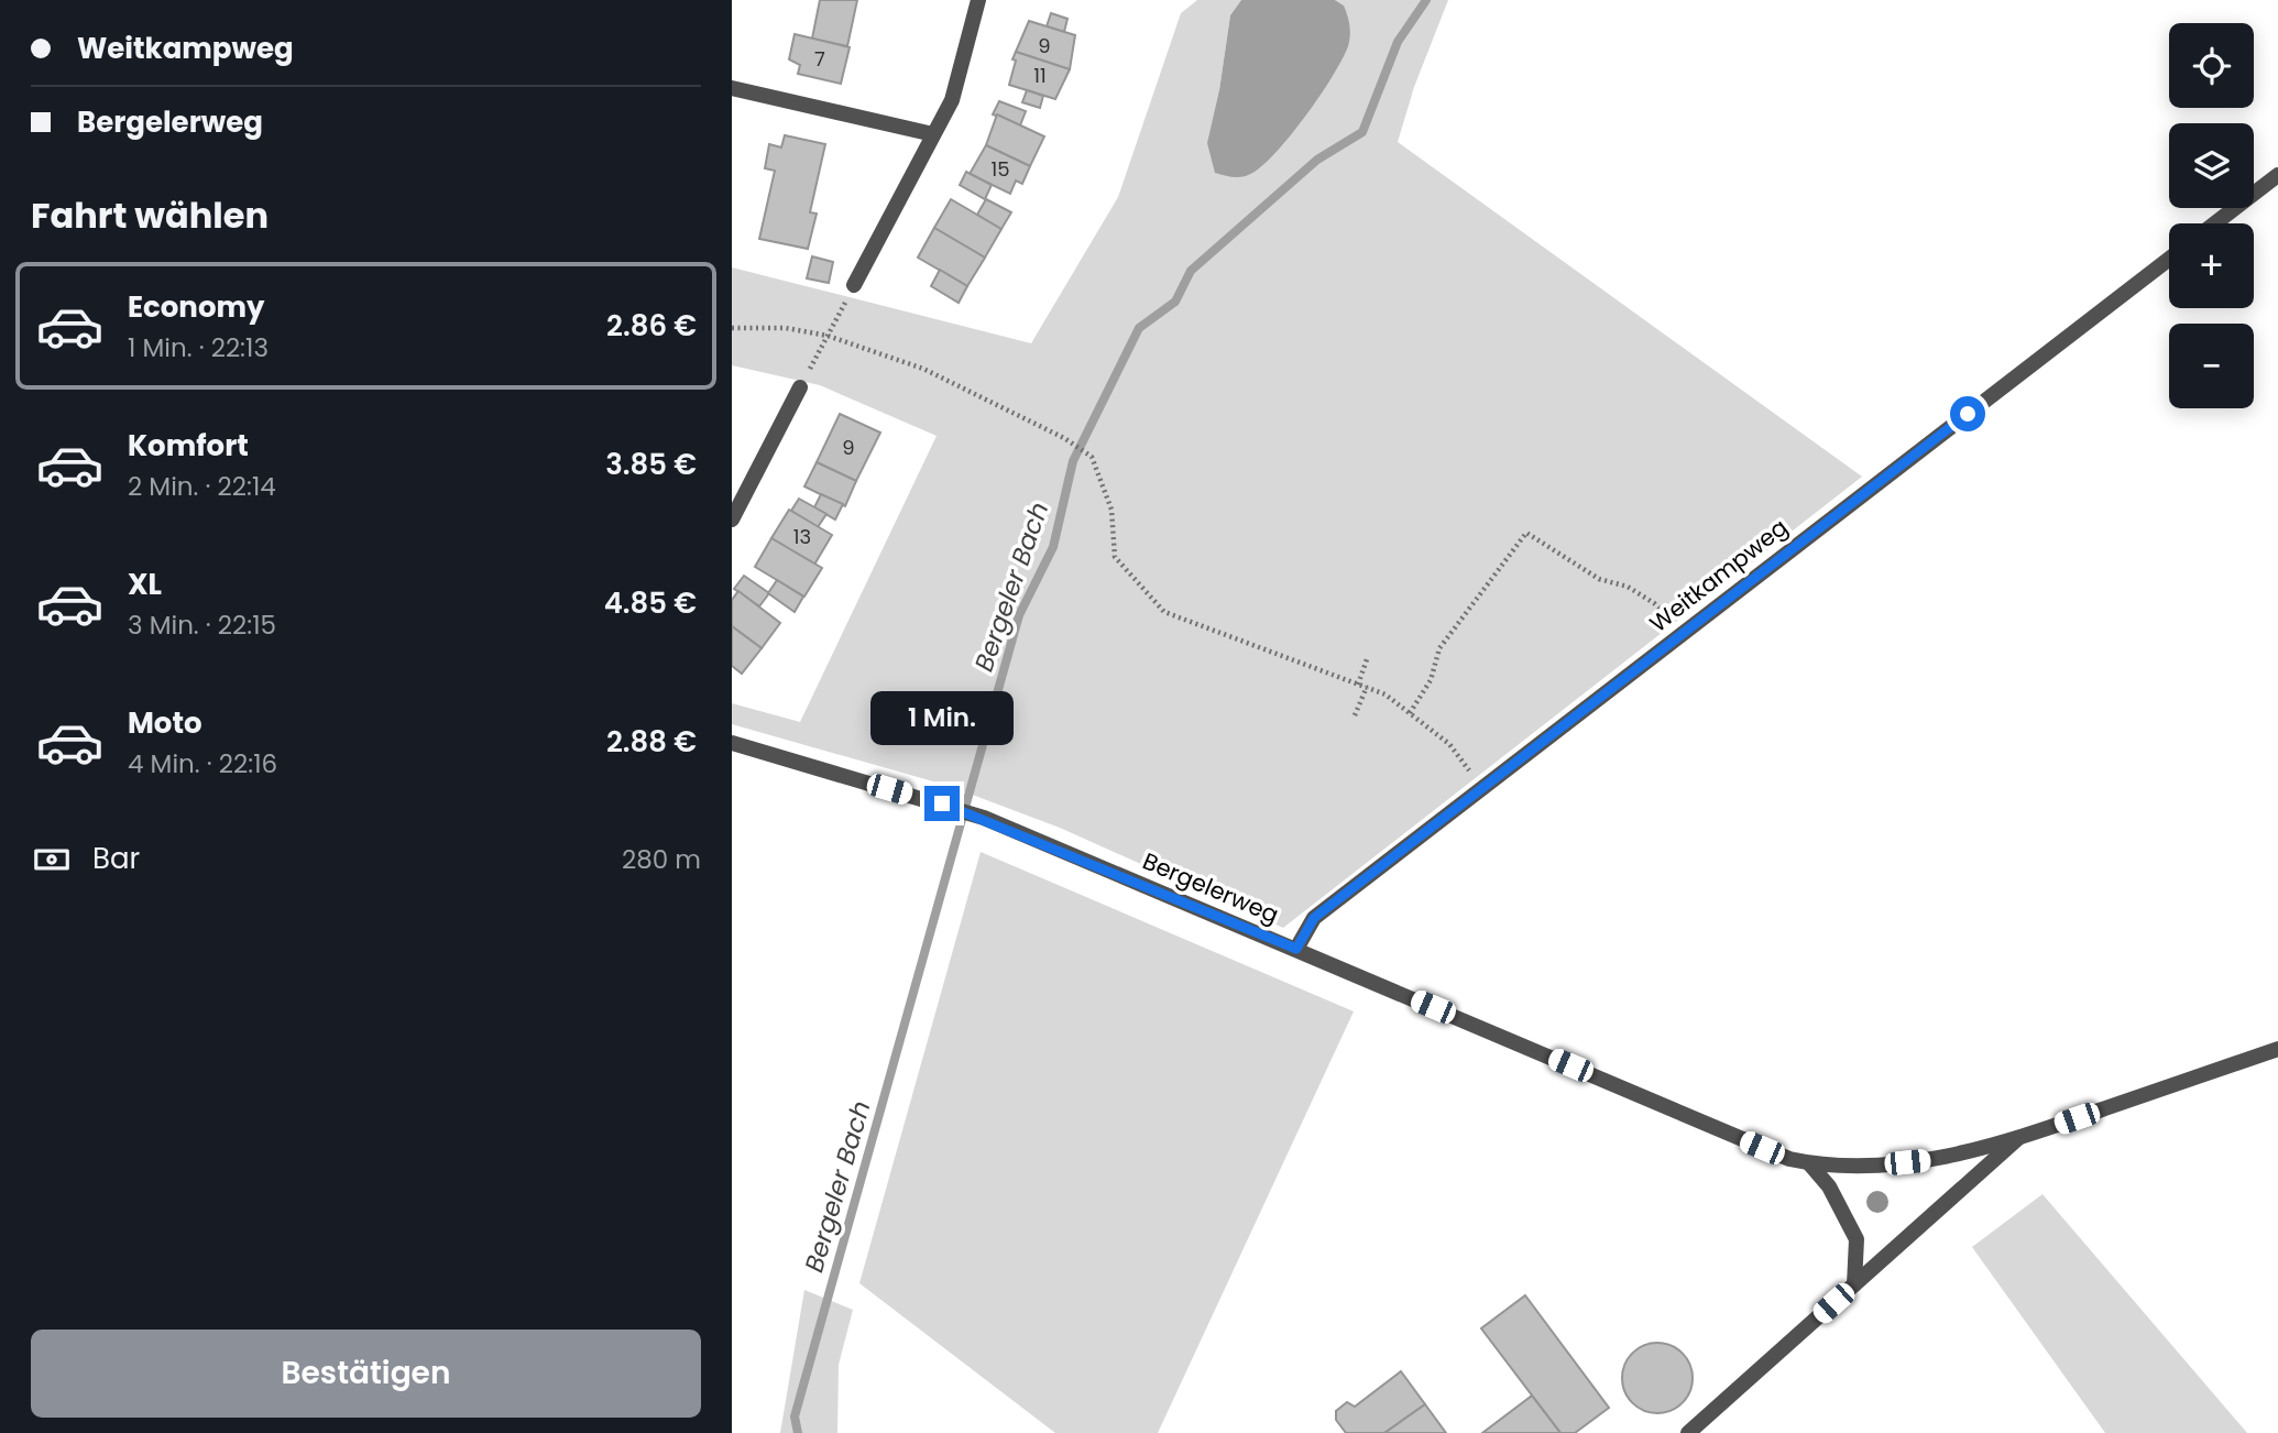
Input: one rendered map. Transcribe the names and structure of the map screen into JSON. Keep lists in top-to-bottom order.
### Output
{
  "streets": {
    "street": ["Weitkampweg", "Bergelerweg"]
  },
  "crossings": [
    ["Weitkampweg", "Bergelerweg"]
  ],
  "water": ["Bergeler Bach"],
  "house_numbers": [
    "9",
    "7",
    "11",
    "15",
    "9",
    "13"
  ],
  "page": {
    "banner": ["Weitkampweg", "Bergelerweg"],
    "map_buttons": ["+", "−"],
    "heading": "Fahrt wählen",
    "list": [
      {
        "name": "Economy",
        "note": "1 Min. · 22:13",
        "value": "2.86 €"
      },
      {
        "name": "Komfort",
        "note": "2 Min. · 22:14",
        "value": "3.85 €"
      },
      {
        "name": "XL",
        "note": "3 Min. · 22:15",
        "value": "4.85 €"
      },
      {
        "name": "Moto",
        "note": "4 Min. · 22:16",
        "value": "2.88 €"
      }
    ],
    "bubble": "1 Min.",
    "pay": ["Bar", "280 m"],
    "buttons": "Bestätigen"
  }
}
